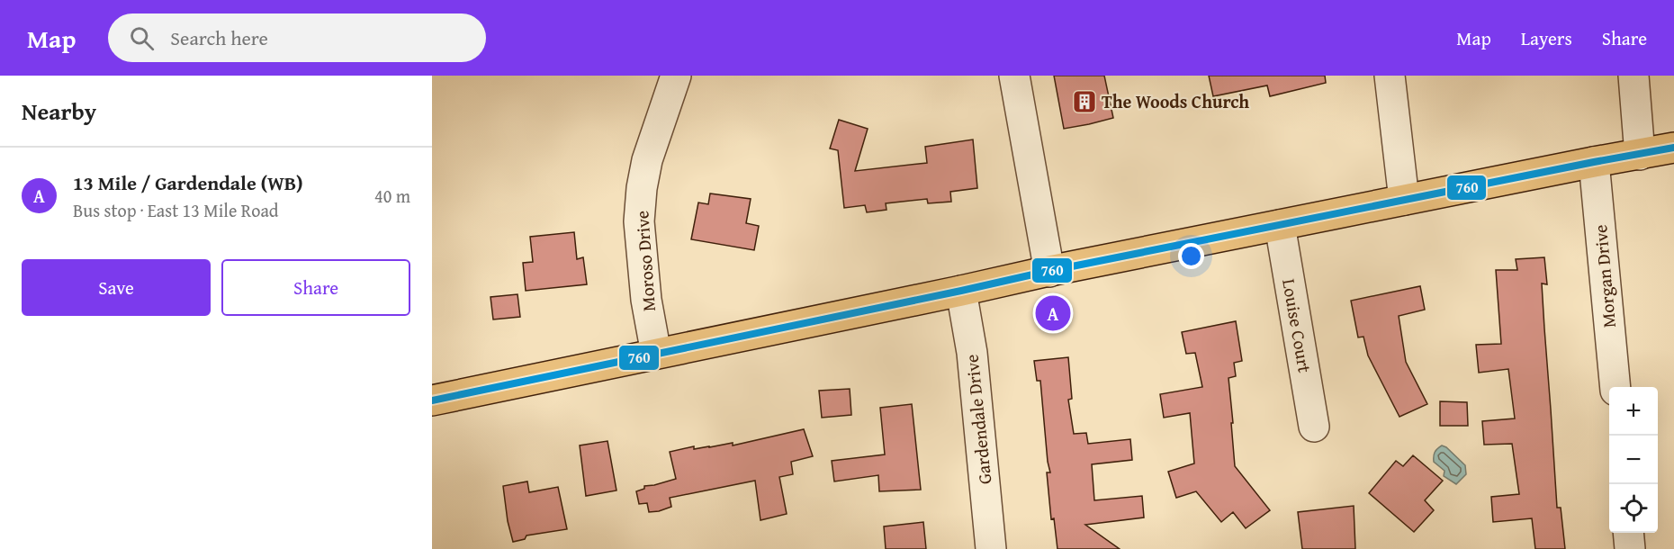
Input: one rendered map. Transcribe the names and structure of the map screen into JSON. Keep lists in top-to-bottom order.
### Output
{
  "streets": {
    "street": [
      "Moroso Drive",
      "Morgan Drive",
      "Louise Court",
      "Gardendale Drive"
    ]
  },
  "places": {
    "building": ["The Woods Church"]
  },
  "lines": ["transit line 760"],
  "page": {
    "header": "Map",
    "search": "Search here",
    "nav": ["Map", "Layers", "Share"],
    "heading": "Nearby",
    "list": [
      {
        "mark": "A",
        "name": "13 Mile / Gardendale (WB)",
        "note": "Bus stop · East 13 Mile Road",
        "value": "40 m"
      }
    ],
    "buttons": ["Save", "Share"],
    "pins": "A",
    "map_buttons": ["+", "−"]
  }
}
